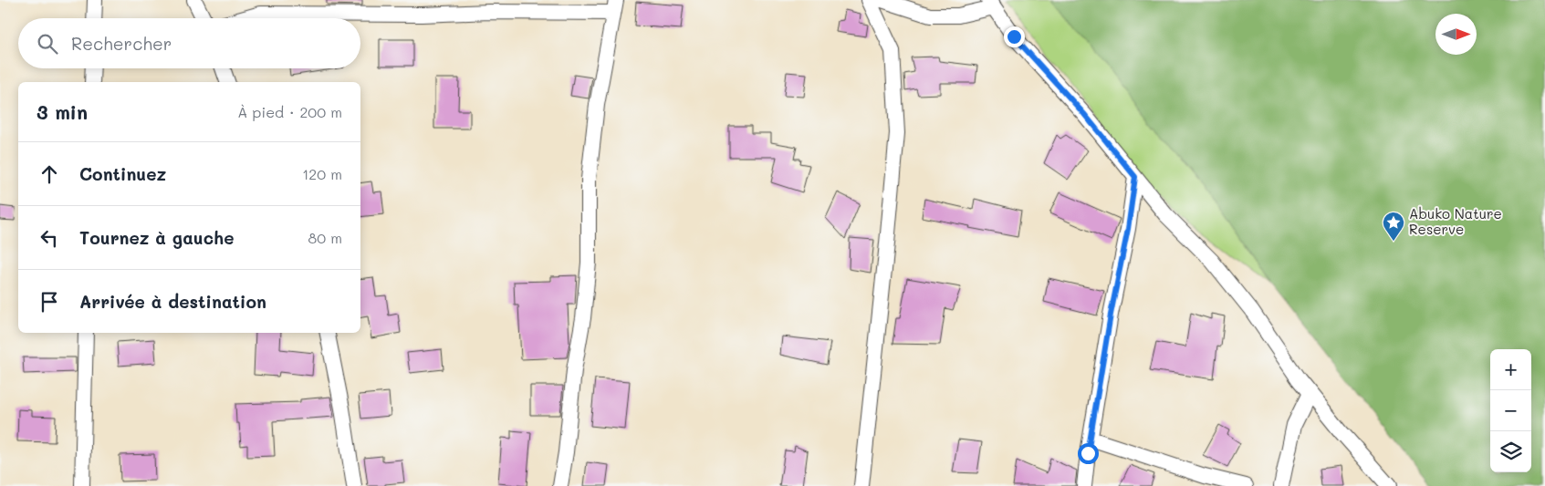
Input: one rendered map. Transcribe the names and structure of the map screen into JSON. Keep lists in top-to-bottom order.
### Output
{
  "places": {
    "place": ["Abuko Nature Reserve"]
  },
  "north": "right",
  "page": {
    "search": "Rechercher",
    "heading": ["3 min", "À pied · 200 m"],
    "list": [
      ["Continuez", "120 m"],
      ["Tournez à gauche", "80 m"],
      "Arrivée à destination"
    ],
    "map_buttons": ["+", "−"]
  }
}
